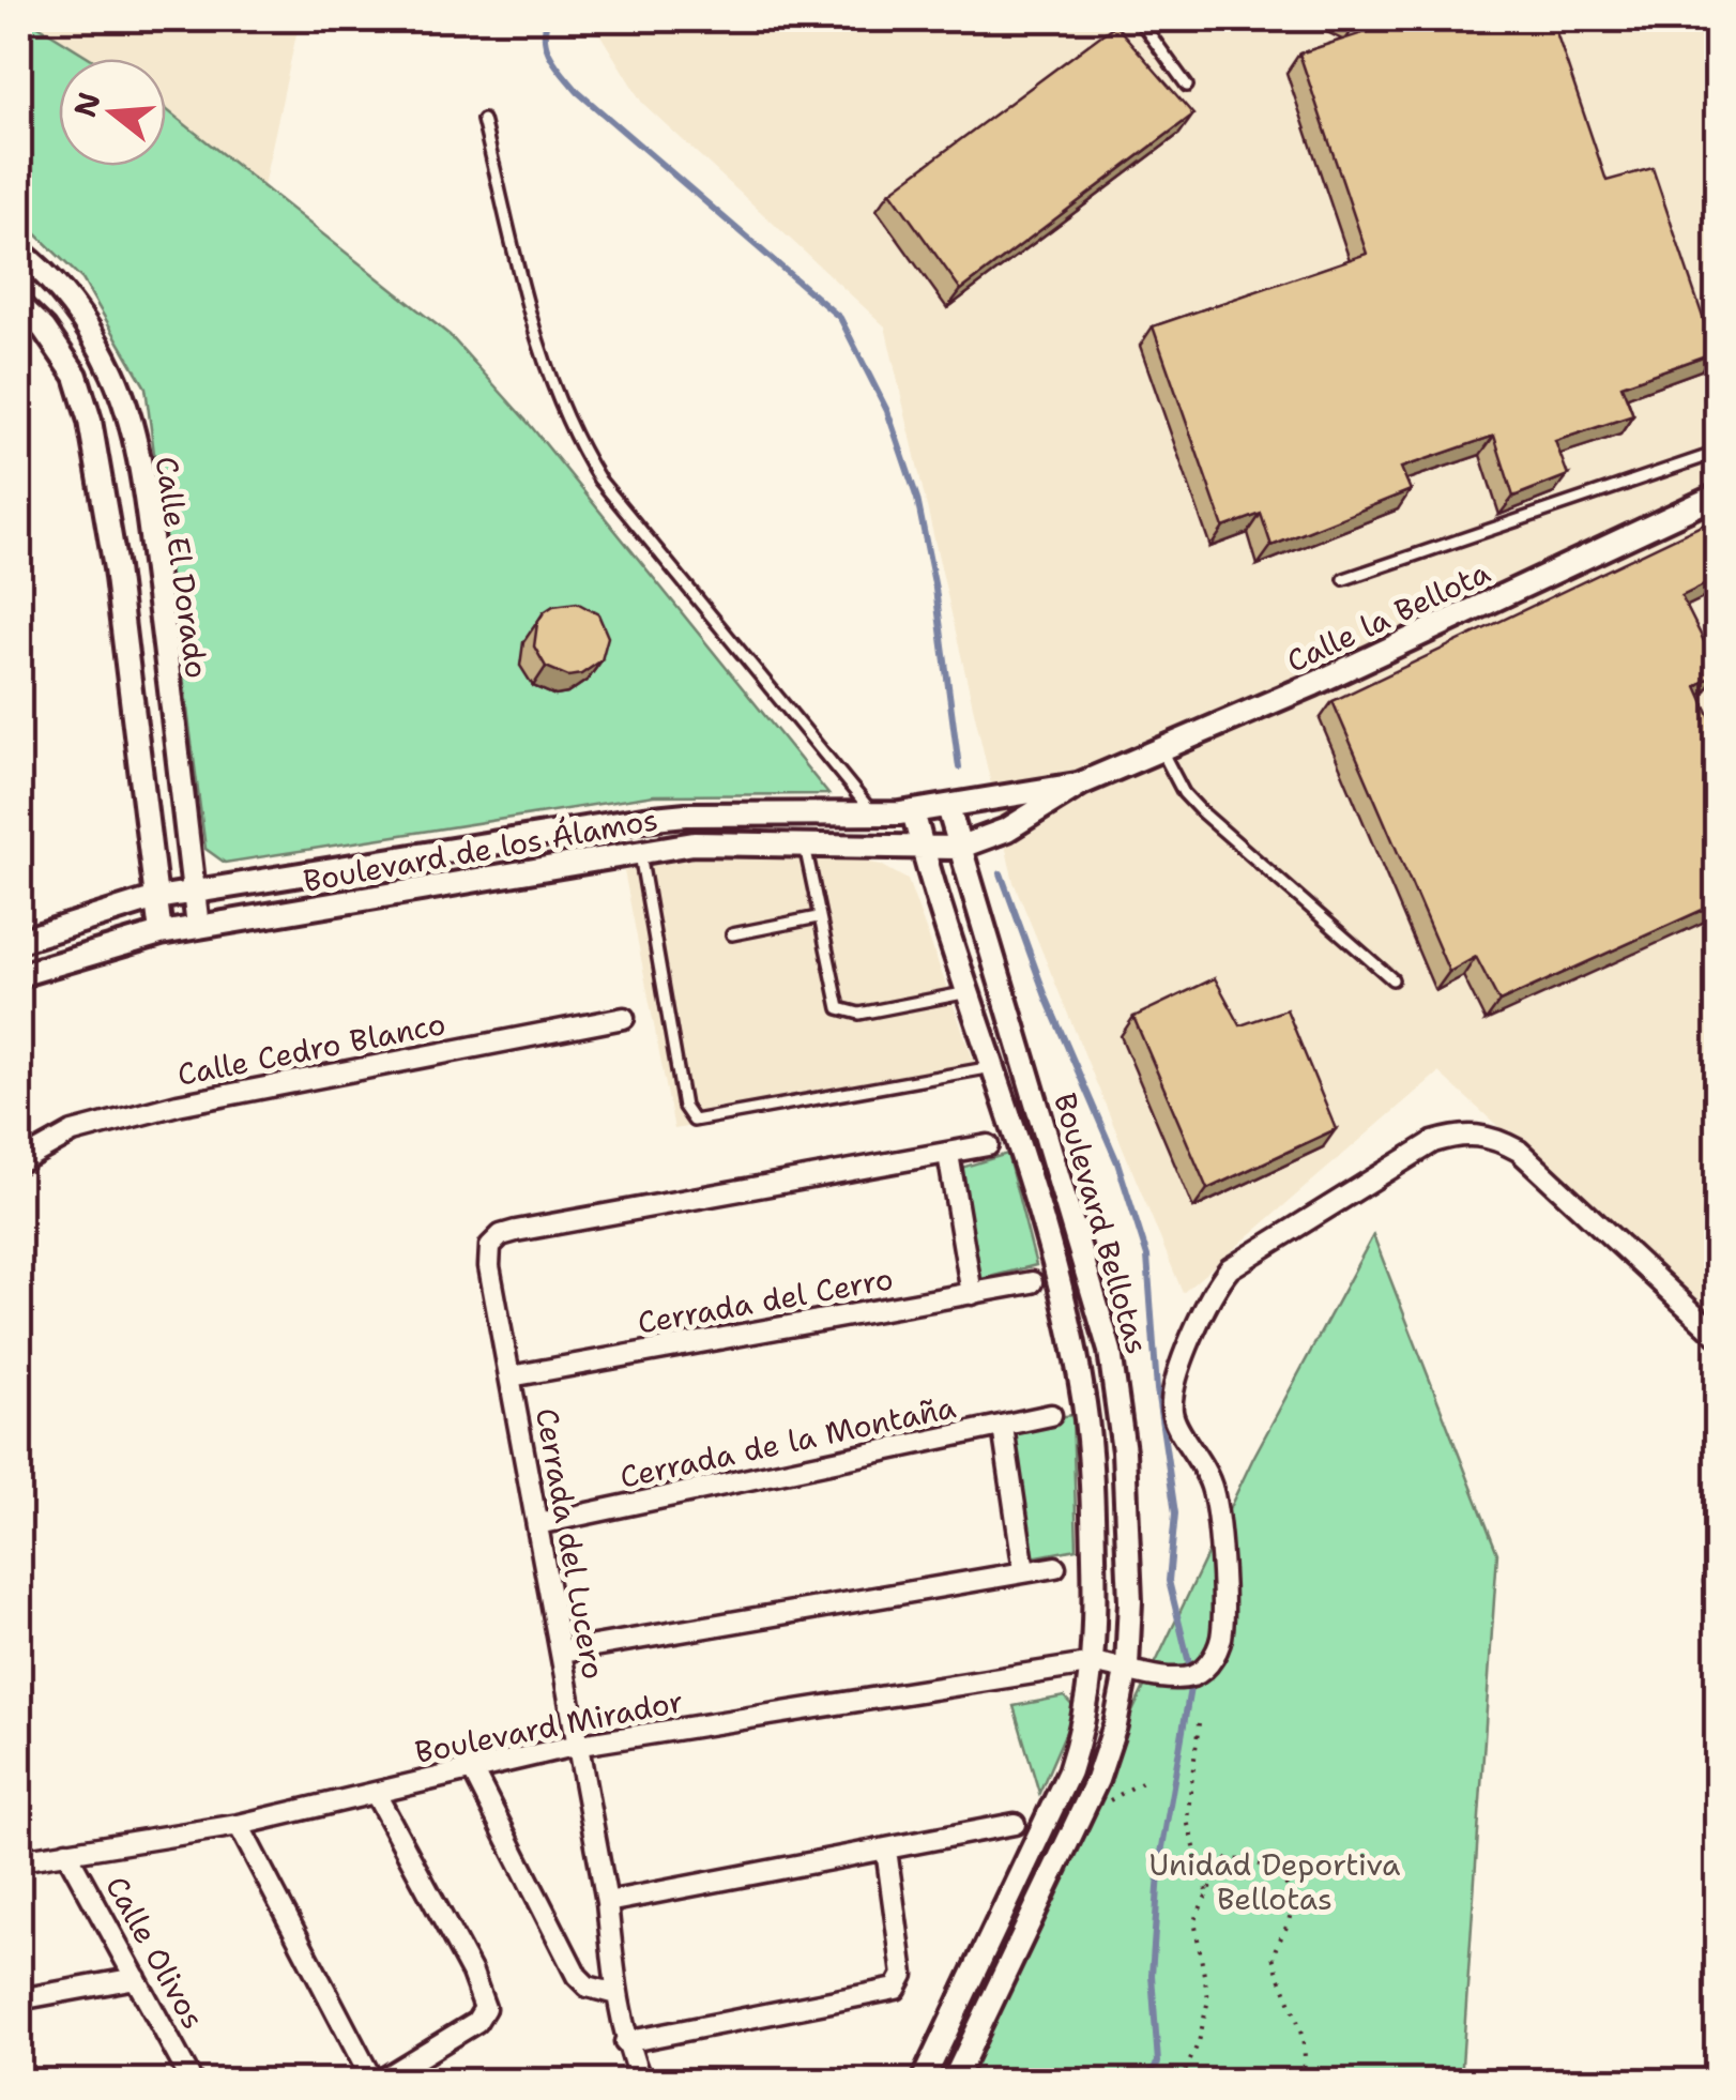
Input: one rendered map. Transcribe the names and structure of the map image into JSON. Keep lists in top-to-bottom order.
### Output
{
  "streets": {
    "street": [
      "Calle El Dorado",
      "Calle la Bellota",
      "Boulevard de los Álamos",
      "Calle Cedro Blanco",
      "Boulevard Bellotas",
      "Cerrada del Cerro",
      "Cerrada de la Montaña",
      "Cerrada del Lucero",
      "Boulevard Mirador",
      "Calle Olivos"
    ]
  },
  "crossings": [
    ["Calle El Dorado", "Boulevard de los Álamos"],
    ["Calle la Bellota", "Boulevard de los Álamos"],
    ["Calle la Bellota", "Boulevard Bellotas"],
    ["Boulevard de los Álamos", "Boulevard Bellotas"],
    ["Boulevard Bellotas", "Boulevard Mirador"],
    ["Cerrada del Cerro", "Cerrada del Lucero"],
    ["Cerrada de la Montaña", "Cerrada del Lucero"],
    ["Cerrada del Lucero", "Boulevard Mirador"],
    ["Boulevard Mirador", "Calle Olivos"]
  ],
  "parks": ["Unidad Deportiva Bellotas"],
  "north": "left"
}
